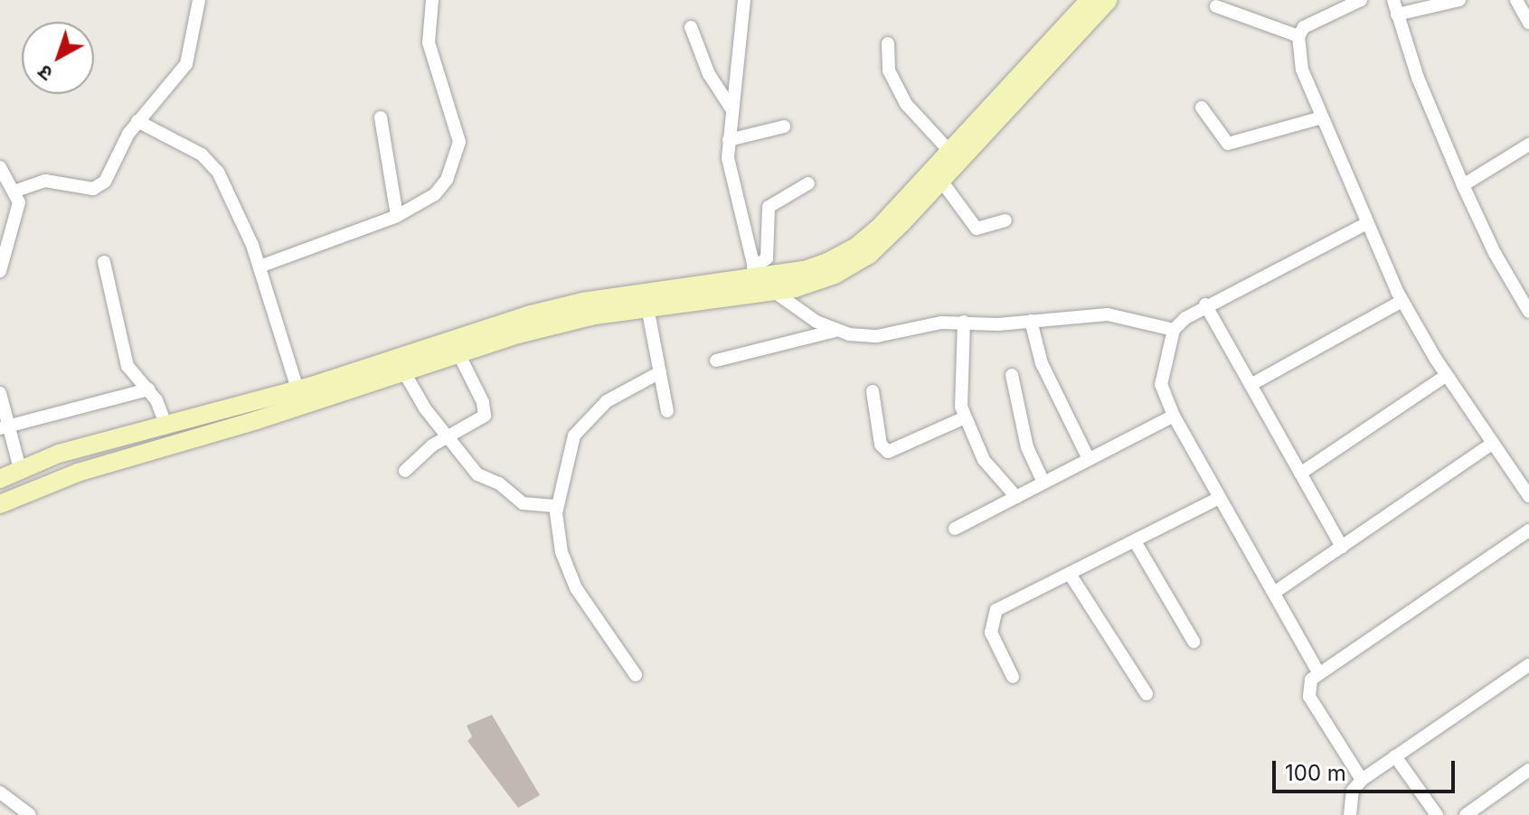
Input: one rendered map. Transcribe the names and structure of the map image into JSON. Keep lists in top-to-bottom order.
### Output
{
  "scale_bar": "100 m",
  "north": "bottom left"
}
